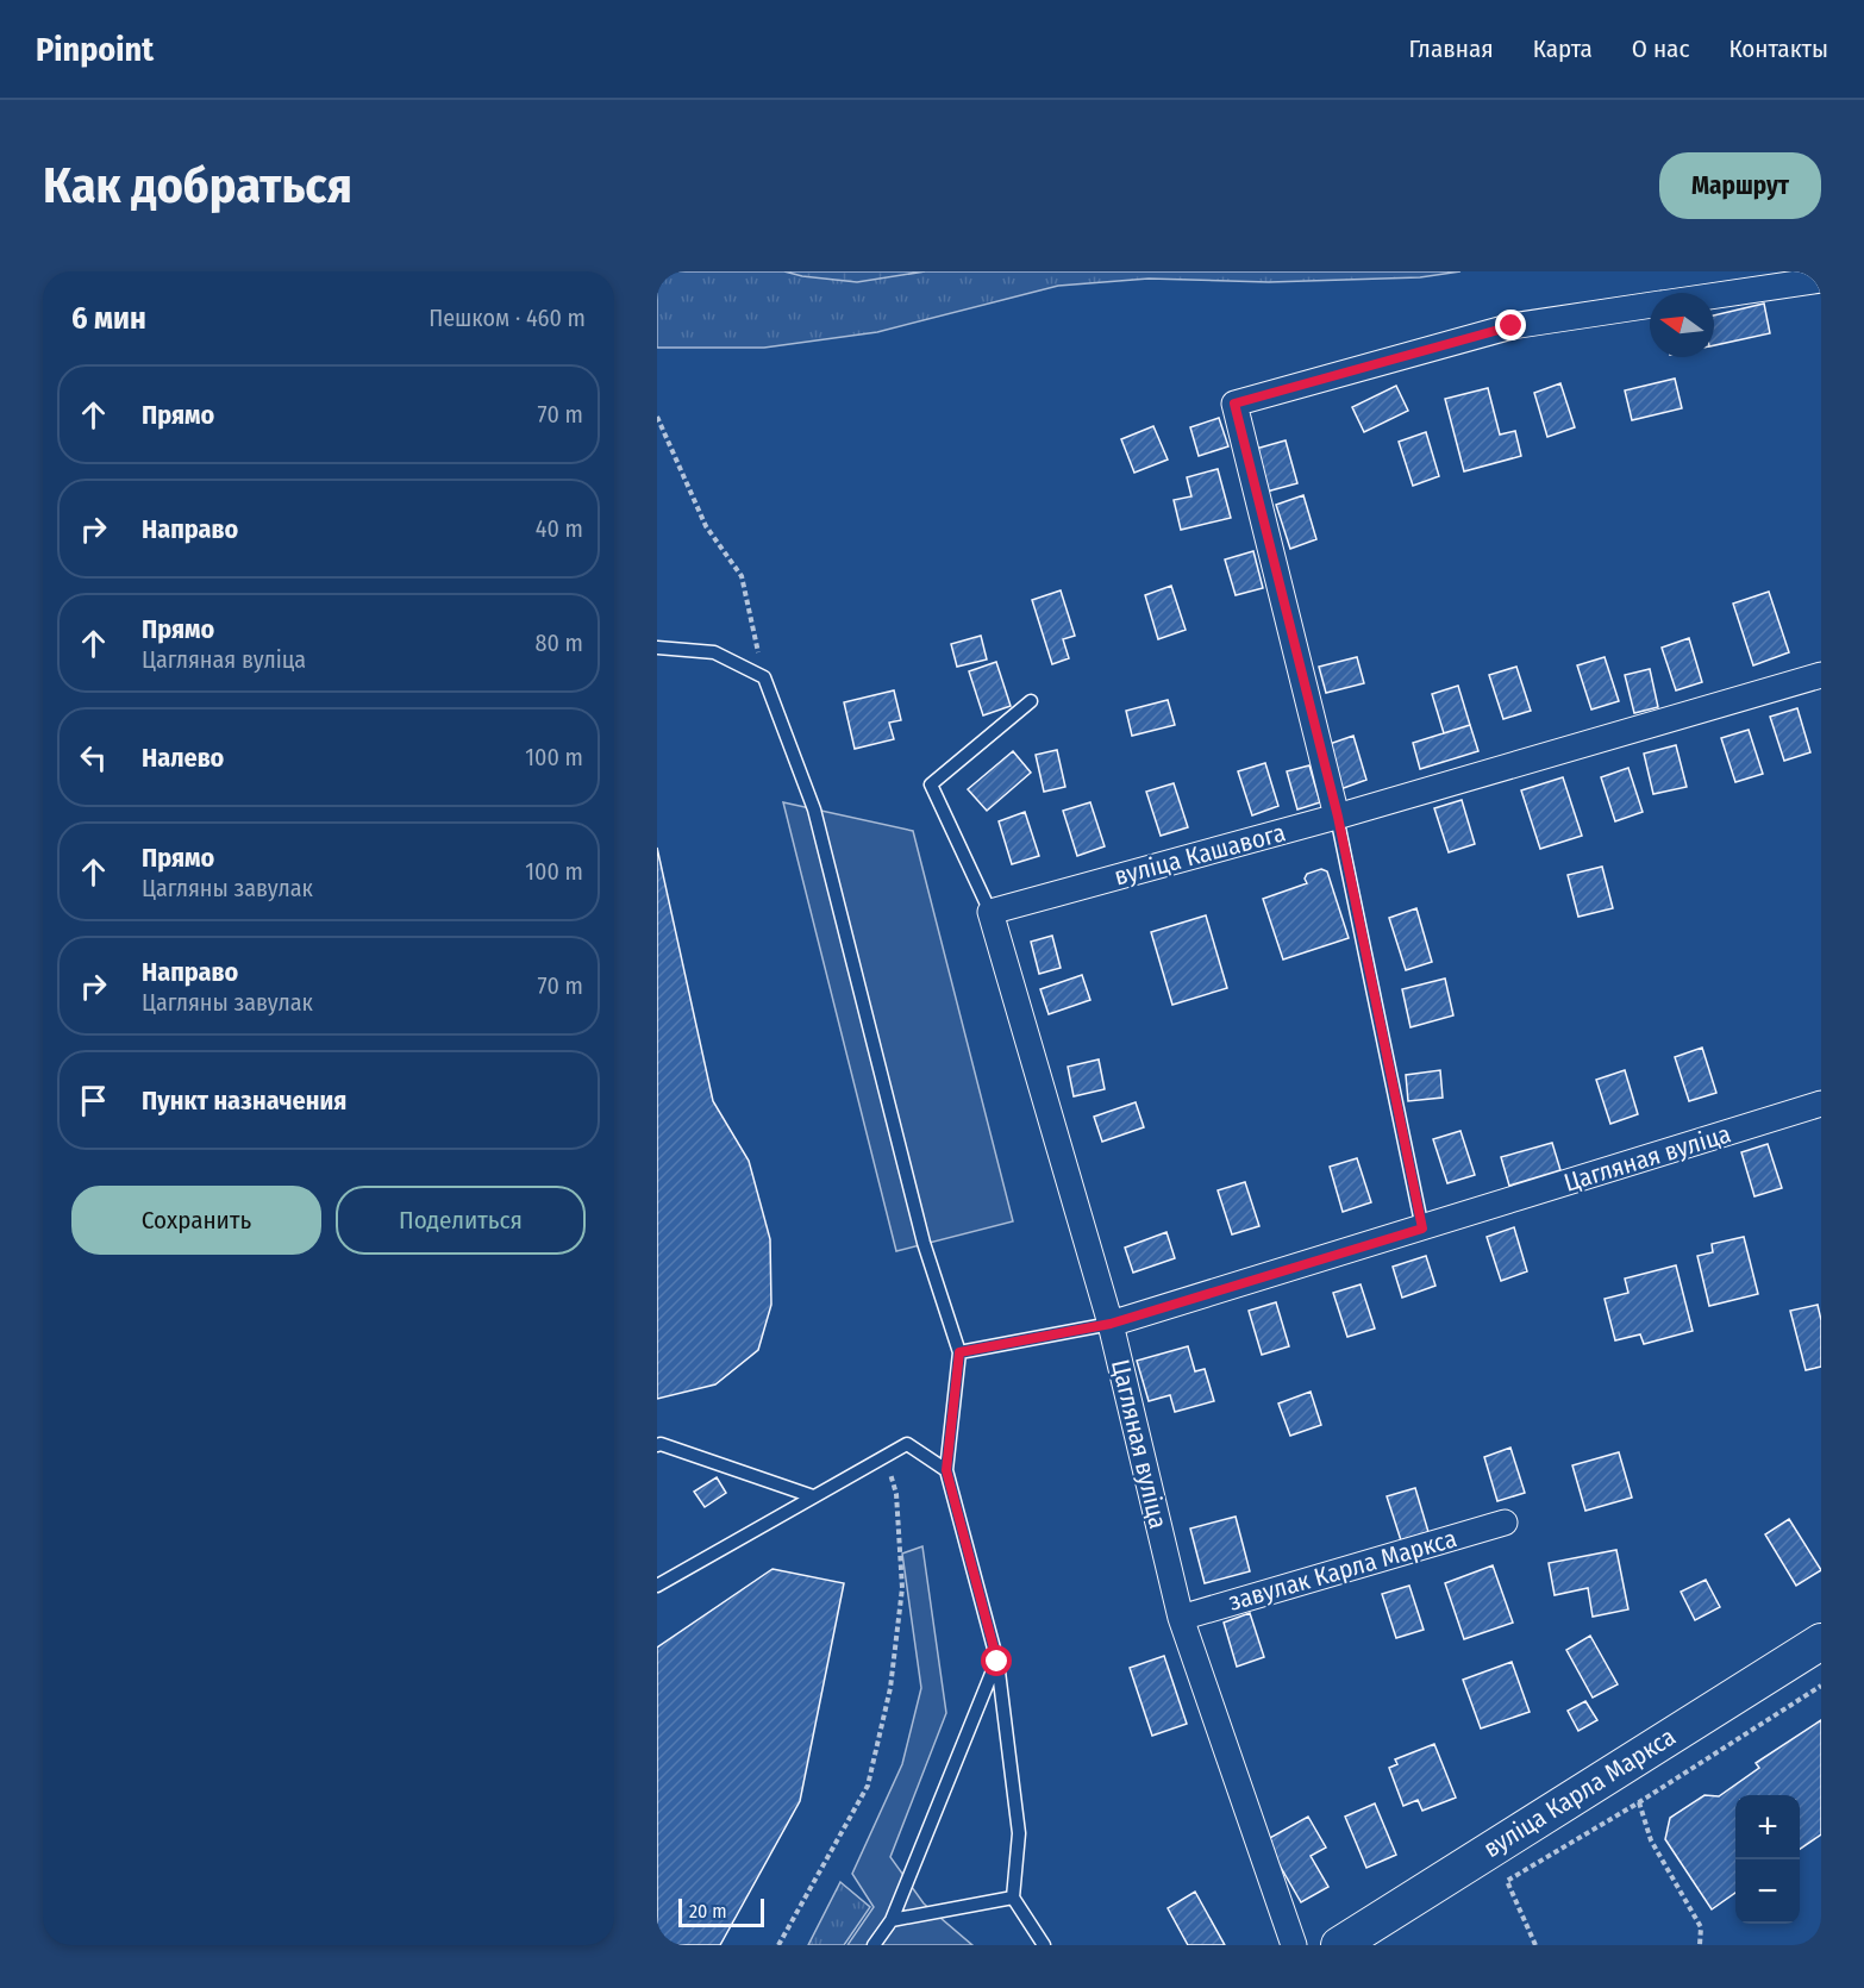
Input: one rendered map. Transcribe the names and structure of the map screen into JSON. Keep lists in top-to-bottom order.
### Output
{
  "streets": {
    "main road": ["вуліца Карла Маркса"],
    "street": ["вуліца Кашавога", "Цагляная вуліца", "завулак Карла Маркса"]
  },
  "crossings": [
    ["Цагляная вуліца", "завулак Карла Маркса"]
  ],
  "scale_bar": "20 m",
  "north": "left",
  "page": {
    "header": "Pinpoint",
    "nav": [
      "Главная",
      "Карта",
      "О нас",
      "Контакты"
    ],
    "buttons": [
      "Маршрут",
      ["Сохранить", "Поделиться"]
    ],
    "title": "Как добраться",
    "heading": ["6 мин", "Пешком · 460 m"],
    "list": [
      ["Прямо", "70 m"],
      ["Направо", "40 m"],
      ["Прямо", "Цагляная вуліца", "80 m"],
      ["Налево", "100 m"],
      ["Прямо", "Цагляны завулак", "100 m"],
      ["Направо", "Цагляны завулак", "70 m"],
      "Пункт назначения"
    ],
    "map_buttons": ["+", "−"],
    "scale": "20 m"
  }
}
